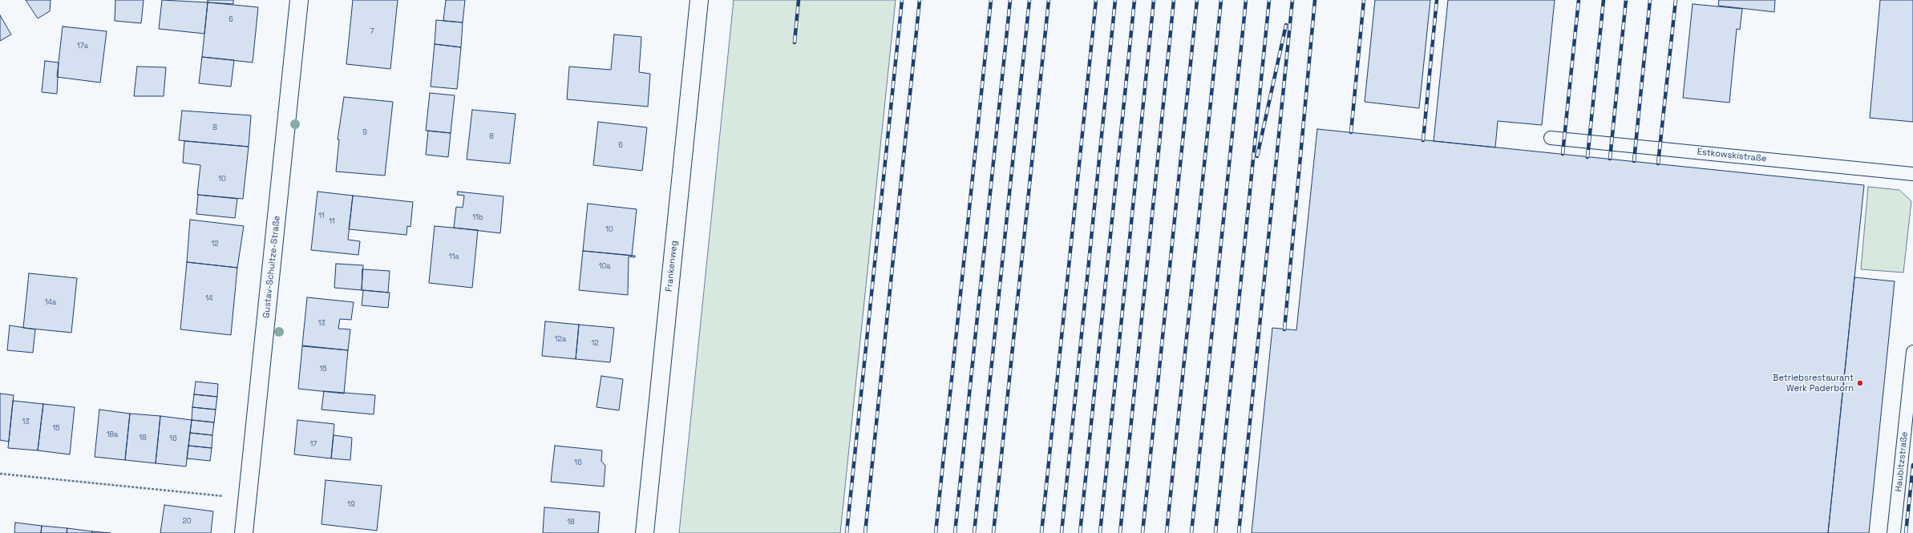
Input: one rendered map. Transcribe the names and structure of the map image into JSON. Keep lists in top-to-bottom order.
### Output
{
  "streets": {
    "street": ["Frankenweg", "Gustav-Schultze-Straße"],
    "lane": ["Estkowskistraße", "Haubitzstraße"]
  },
  "places": ["Betriebsrestaurant Werk Paderborn"],
  "house_numbers": [
    "6",
    "7",
    "17a",
    "8",
    "9",
    "8",
    "6",
    "10",
    "11",
    "11b",
    "11",
    "10",
    "12",
    "11a",
    "10a",
    "14",
    "14a",
    "13",
    "12a",
    "12",
    "15",
    "13",
    "15",
    "18a",
    "18",
    "16",
    "17",
    "16",
    "19",
    "20",
    "18"
  ]
}
